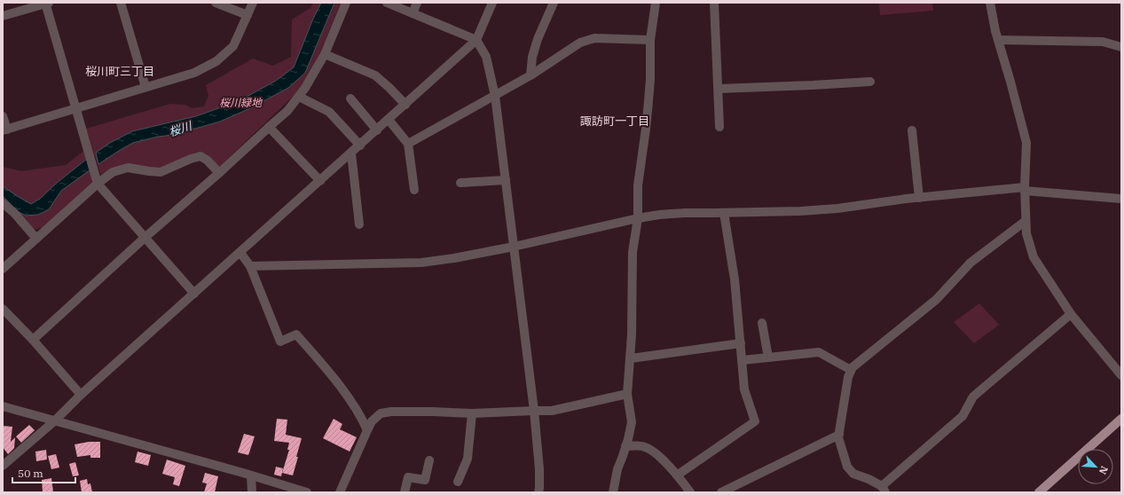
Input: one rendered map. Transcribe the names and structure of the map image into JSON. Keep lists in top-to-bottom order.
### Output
{
  "districts": ["桜川町三丁目", "諏訪町一丁目"],
  "water": ["桜川"],
  "parks": ["桜川緑地"],
  "scale_bar": "50 m",
  "north": "bottom right"
}
